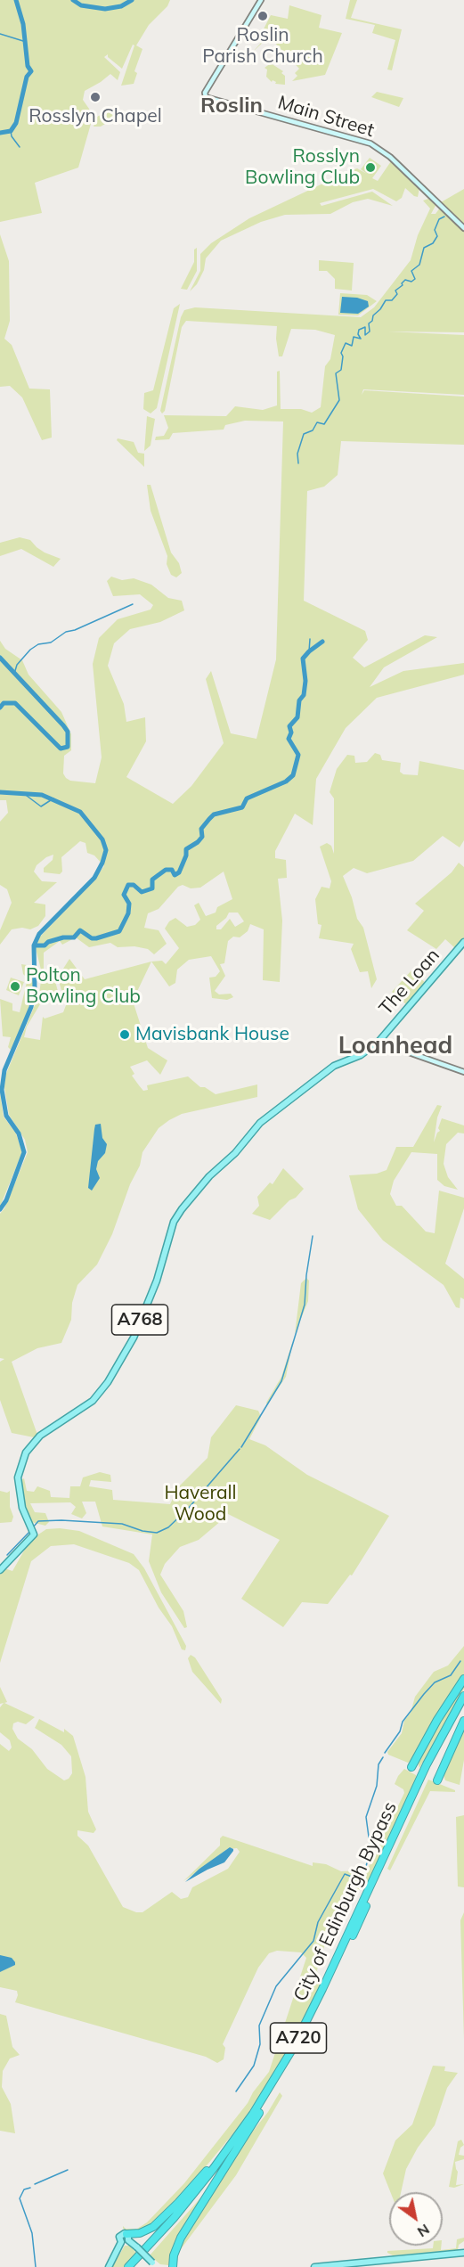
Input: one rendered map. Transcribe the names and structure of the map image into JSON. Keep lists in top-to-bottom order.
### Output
{
  "streets": {
    "highway": ["City of Edinburgh Bypass", "A720"],
    "main road": ["Main Street", "The Loan", "A768"]
  },
  "crossings": [
    ["The Loan", "A768"]
  ],
  "districts": ["Roslin", "Loanhead"],
  "parks": ["Haverall Wood"],
  "places": [
    "Roslin Parish Church",
    "Rosslyn Chapel",
    "Rosslyn Bowling Club",
    "Polton Bowling Club",
    "Mavisbank House"
  ],
  "north": "bottom right"
}
